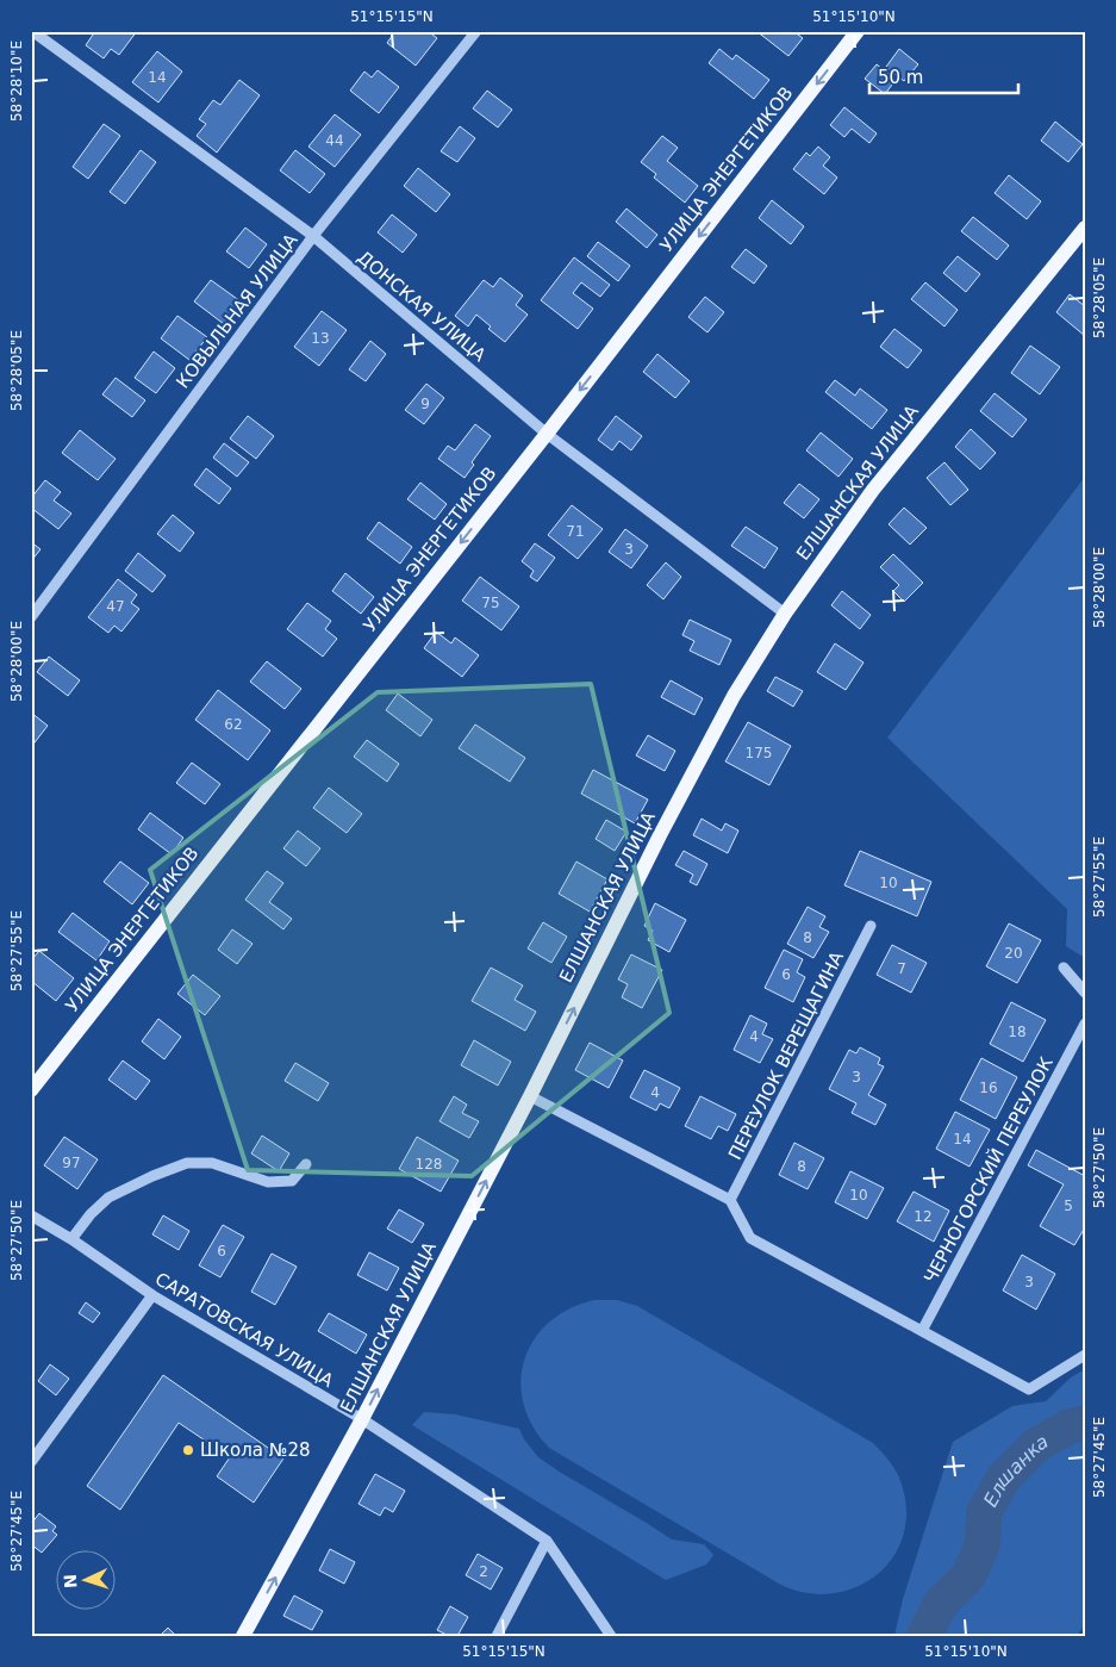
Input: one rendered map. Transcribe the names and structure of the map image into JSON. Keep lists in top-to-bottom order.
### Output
{
  "streets": {
    "main road": ["УЛИЦА ЭНЕРГЕТИКОВ", "ЕЛШАНСКАЯ УЛИЦА"],
    "street": [
      "ДОНСКАЯ УЛИЦА",
      "КОВЫЛЬНАЯ УЛИЦА",
      "ПЕРЕУЛОК ВЕРЕЩАГИНА",
      "ЧЕРНОГОРСКИЙ ПЕРЕУЛОК",
      "САРАТОВСКАЯ УЛИЦА"
    ]
  },
  "crossings": [
    ["УЛИЦА ЭНЕРГЕТИКОВ", "ДОНСКАЯ УЛИЦА"],
    ["ДОНСКАЯ УЛИЦА", "КОВЫЛЬНАЯ УЛИЦА"],
    ["ДОНСКАЯ УЛИЦА", "ЕЛШАНСКАЯ УЛИЦА"],
    ["ЕЛШАНСКАЯ УЛИЦА", "САРАТОВСКАЯ УЛИЦА"]
  ],
  "one_way": ["УЛИЦА ЭНЕРГЕТИКОВ", "ЕЛШАНСКАЯ УЛИЦА"],
  "water": ["Елшанка"],
  "places": ["Школа №28"],
  "house_numbers": [
    "14",
    "44",
    "13",
    "9",
    "71",
    "3",
    "75",
    "47",
    "62",
    "175",
    "10",
    "8",
    "20",
    "7",
    "6",
    "18",
    "4",
    "3",
    "16",
    "4",
    "14",
    "97",
    "128",
    "8",
    "10",
    "5",
    "12",
    "6",
    "3",
    "2"
  ],
  "scale_bar": "50 m",
  "north": "left",
  "coordinates": [
    "51°15'15\"N",
    "51°15'10\"N",
    "58°28'10\"E",
    "58°28'05\"E",
    "58°28'00\"E",
    "58°27'55\"E",
    "58°27'50\"E",
    "58°27'45\"E"
  ]
}
